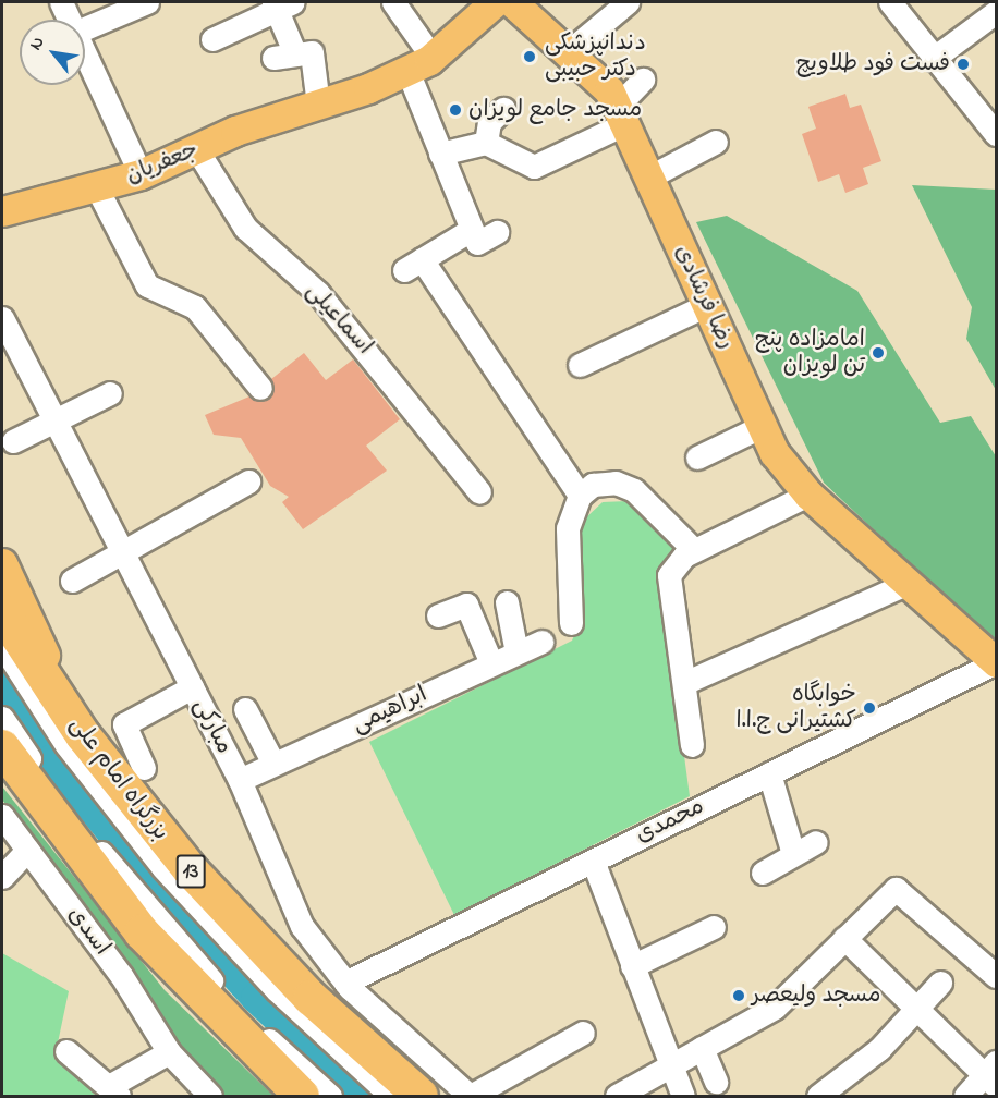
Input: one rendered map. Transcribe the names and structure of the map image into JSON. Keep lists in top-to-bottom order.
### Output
{
  "streets": {
    "highway": ["بزرگراه امام علی", "13"],
    "main road": ["جعفریان", "رضا فرشادی"],
    "street": [
      "اسماعیلی",
      "ابراهیمی",
      "مبارکی",
      "محمدی",
      "اسدی"
    ]
  },
  "crossings": [
    ["جعفریان", "اسماعیلی"],
    ["رضا فرشادی", "محمدی"],
    ["ابراهیمی", "مبارکی"],
    ["مبارکی", "محمدی"]
  ],
  "places": [
    "دندانپزشکی دکتر حبیبی",
    "فست فود طلاویچ",
    "مسجد جامع لویزان",
    "امامزاده پنج تن لویزان",
    "خوابگاه کشتیرانی ج.ا.ا",
    "مسجد ولیعصر"
  ],
  "north": "top left"
}
